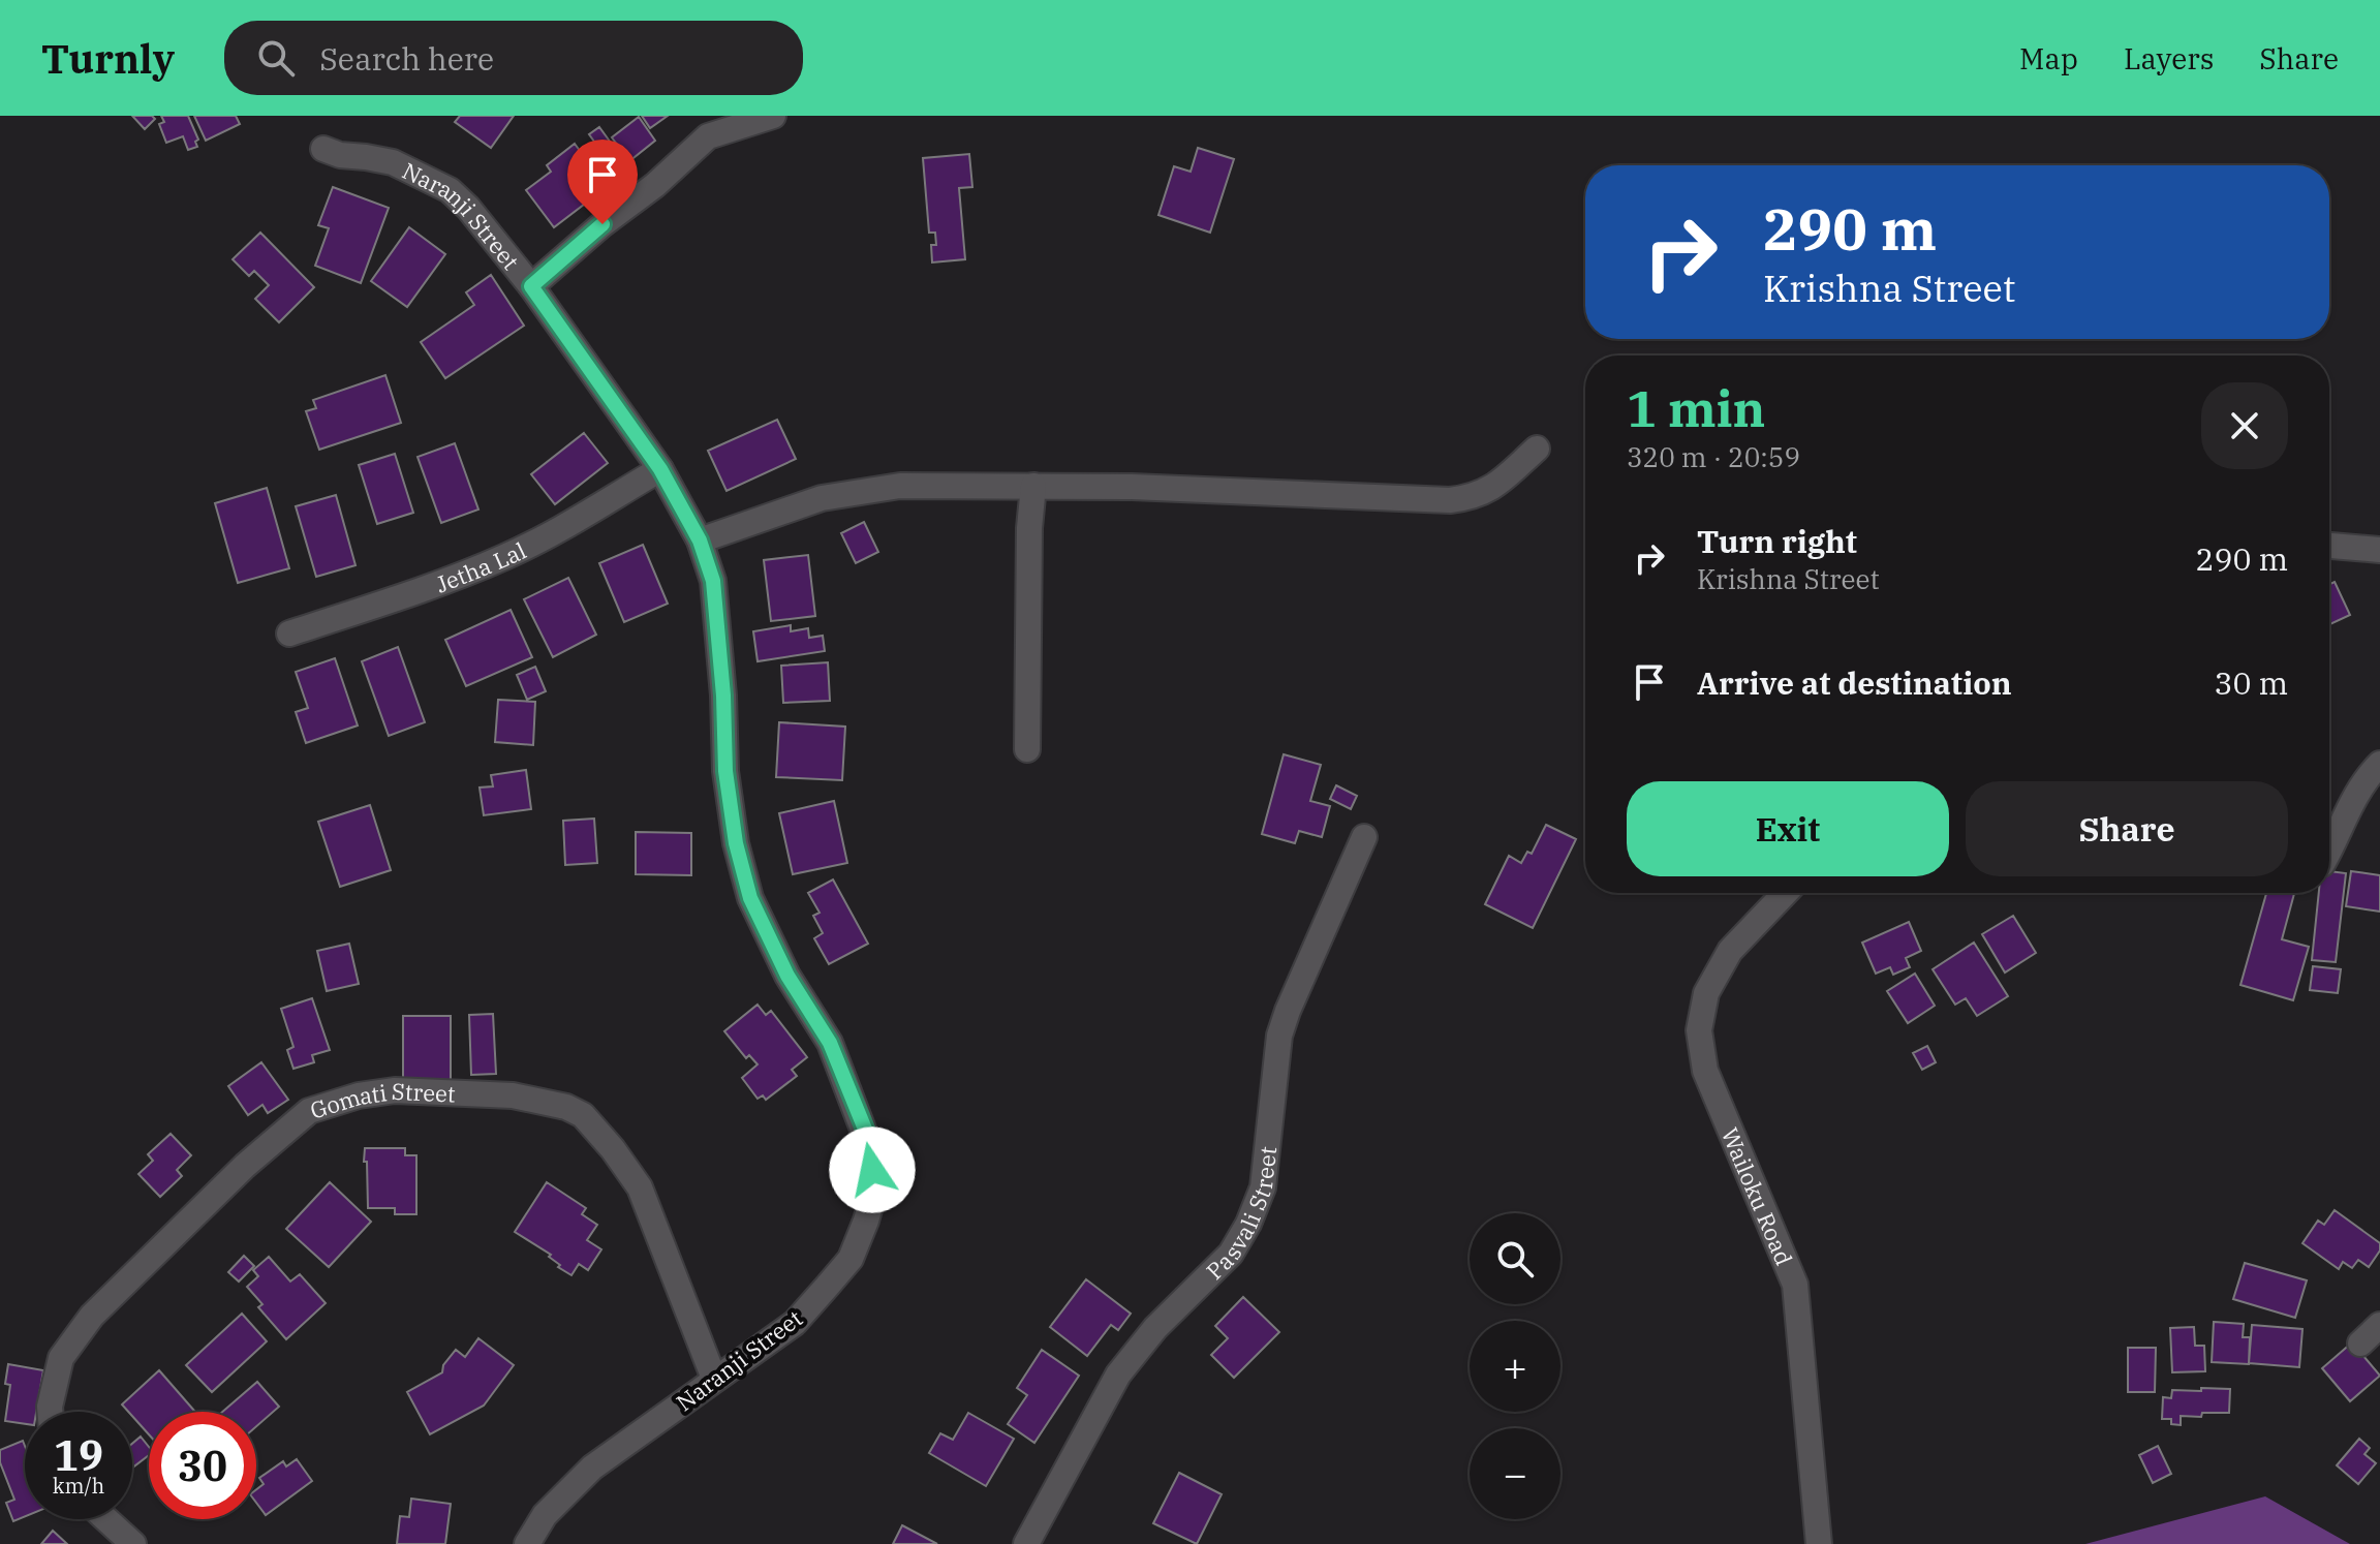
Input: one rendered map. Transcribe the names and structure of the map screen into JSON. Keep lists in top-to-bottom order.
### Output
{
  "streets": {
    "street": [
      "Naranji Street",
      "Jetha Lal",
      "Gomati Street",
      "Wailoku Road",
      "Pasvali Street"
    ]
  },
  "crossings": [
    ["Naranji Street", "Jetha Lal"],
    ["Naranji Street", "Gomati Street"]
  ],
  "page": {
    "header": "Turnly",
    "search": "Search here",
    "nav": ["Map", "Layers", "Share"],
    "turn": ["290 m", "Krishna Street"],
    "heading": ["1 min", "320 m · 20:59"],
    "list": [
      {
        "name": "Turn right",
        "note": "Krishna Street",
        "value": "290 m"
      },
      {
        "name": "Arrive at destination",
        "value": "30 m"
      }
    ],
    "buttons": ["Exit", "Share"],
    "map_buttons": ["+", "−"],
    "speed": "19 km/h",
    "limit": "30"
  }
}
